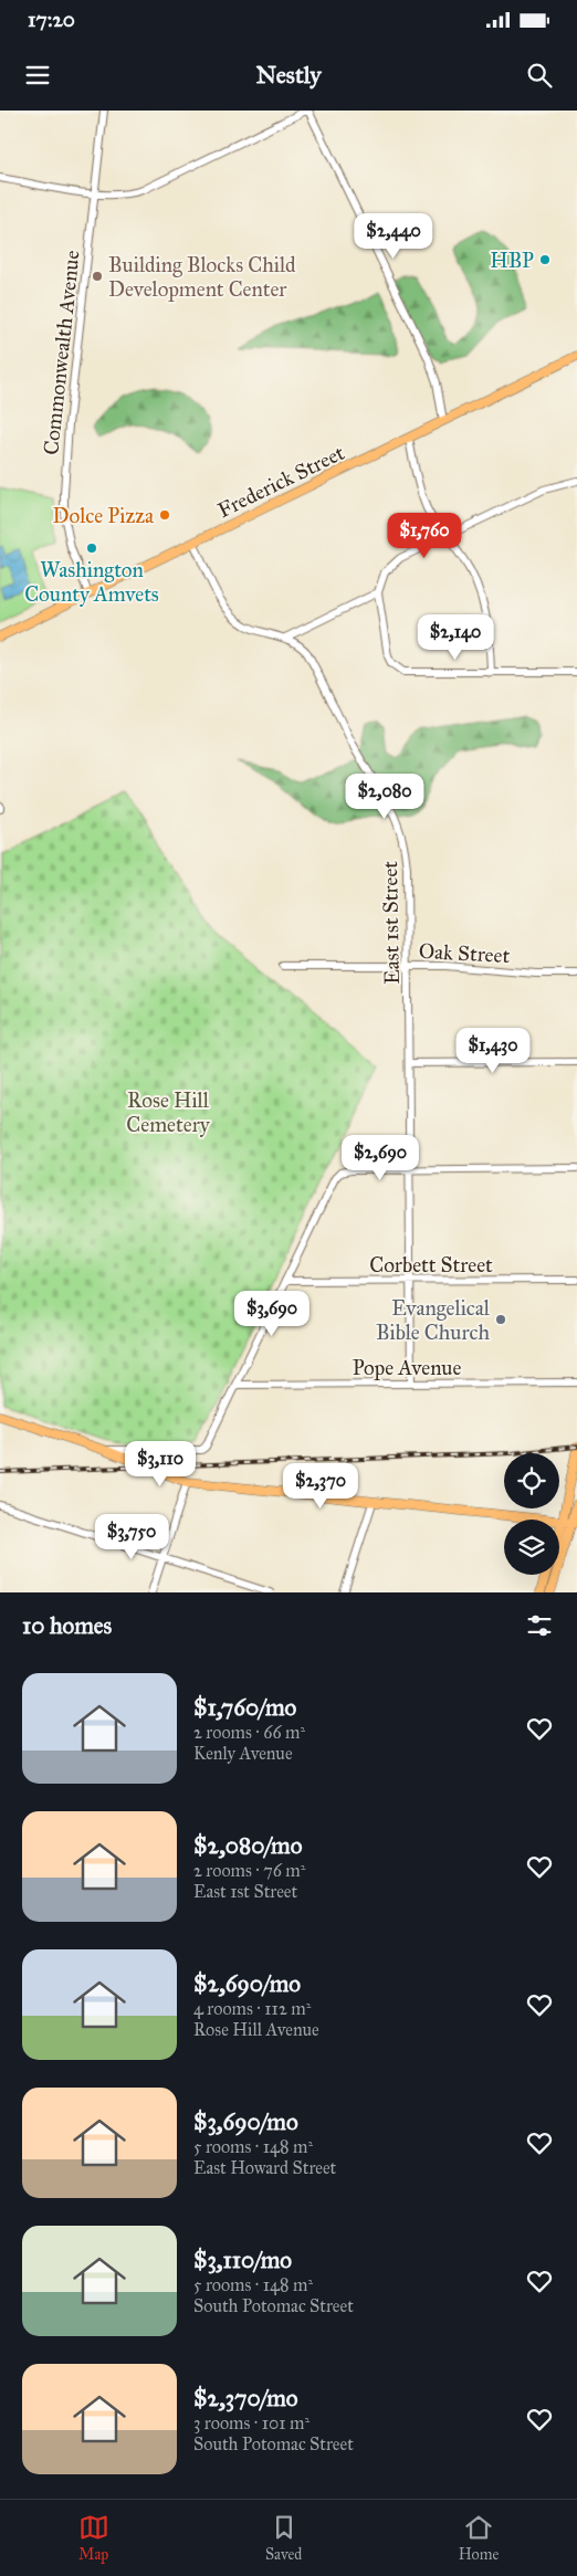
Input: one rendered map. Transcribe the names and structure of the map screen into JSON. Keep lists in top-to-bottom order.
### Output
{
  "streets": {
    "main road": ["Frederick Street"],
    "street": [
      "Commonwealth Avenue",
      "East 1st Street",
      "Oak Street",
      "Corbett Street",
      "Pope Avenue"
    ]
  },
  "crossings": [
    ["Commonwealth Avenue", "Frederick Street"],
    ["Frederick Street", "East 1st Street"],
    ["East 1st Street", "Oak Street"],
    ["East 1st Street", "Corbett Street"],
    ["East 1st Street", "Pope Avenue"]
  ],
  "parks": ["Rose Hill Cemetery"],
  "places": [
    "HBP",
    "Building Blocks Child Development Center",
    "Dolce Pizza",
    "Washington County Amvets",
    "Evangelical Bible Church"
  ],
  "page": {
    "status": "17:20",
    "header": "Nestly",
    "price": [
      "$2,440",
      "$1,760",
      "$2,140",
      "$2,080",
      "$1,430",
      "$2,690",
      "$3,690",
      "$3,110",
      "$2,370",
      "$3,750"
    ],
    "heading": "10 homes",
    "list": [
      {
        "name": "$1,760/mo",
        "note": "2 rooms · 66 m² · Kenly Avenue"
      },
      {
        "name": "$2,080/mo",
        "note": "2 rooms · 76 m² · East 1st Street"
      },
      {
        "name": "$2,690/mo",
        "note": "4 rooms · 112 m² · Rose Hill Avenue"
      },
      {
        "name": "$3,690/mo",
        "note": "5 rooms · 148 m² · East Howard Street"
      },
      {
        "name": "$3,110/mo",
        "note": "5 rooms · 148 m² · South Potomac Street"
      },
      {
        "name": "$2,370/mo",
        "note": "3 rooms · 101 m² · South Potomac Street"
      }
    ],
    "tabs": ["Map", "Saved", "Home"]
  }
}
